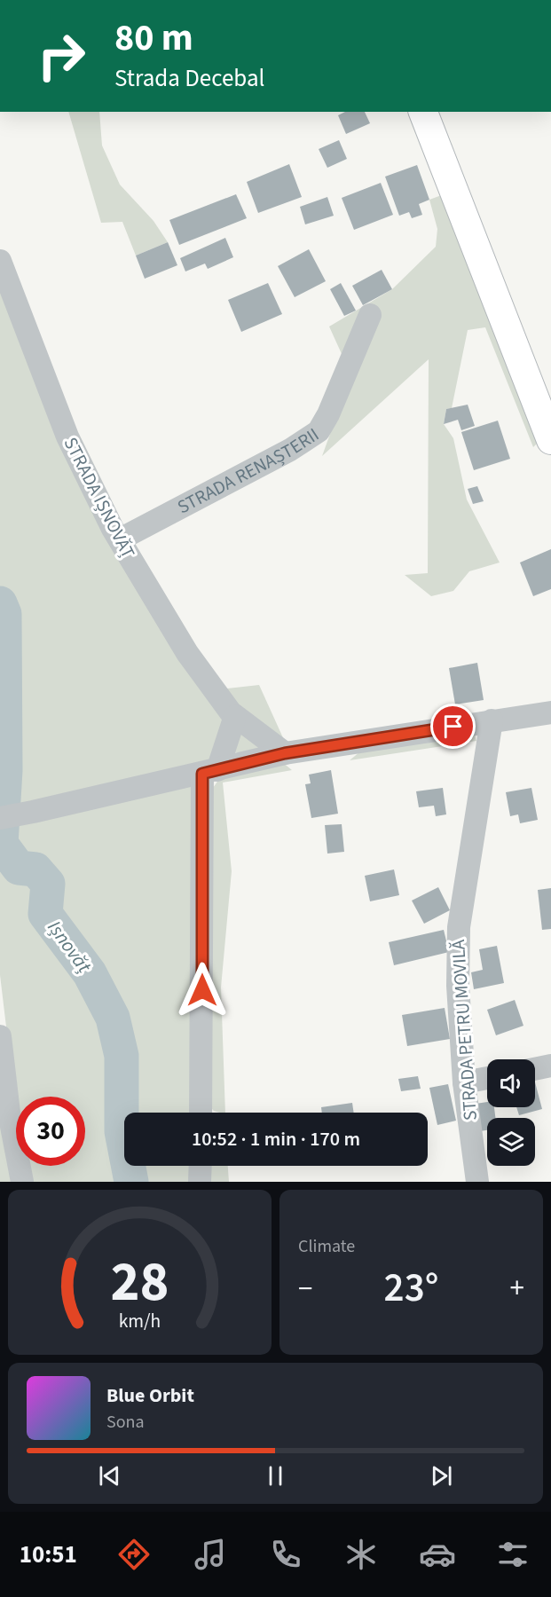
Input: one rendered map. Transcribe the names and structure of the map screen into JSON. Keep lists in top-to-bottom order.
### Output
{
  "streets": {
    "street": ["STRADA RENAȘTERII", "STRADA IȘNOVĂȚ", "STRADA PETRU MOVILĂ"]
  },
  "crossings": [
    ["STRADA RENAȘTERII", "STRADA IȘNOVĂȚ"]
  ],
  "water": ["Ișnovăț"],
  "page": {
    "turn": ["80 m", "Strada Decebal"],
    "limit": "30",
    "trip": "10:52 · 1 min · 170 m",
    "tile": "Climate",
    "heat": ["−", "23°", "+"],
    "song": ["Blue Orbit", "Sona"],
    "tabs": "10:51",
    "gauge": ["28", "km/h"]
  }
}
